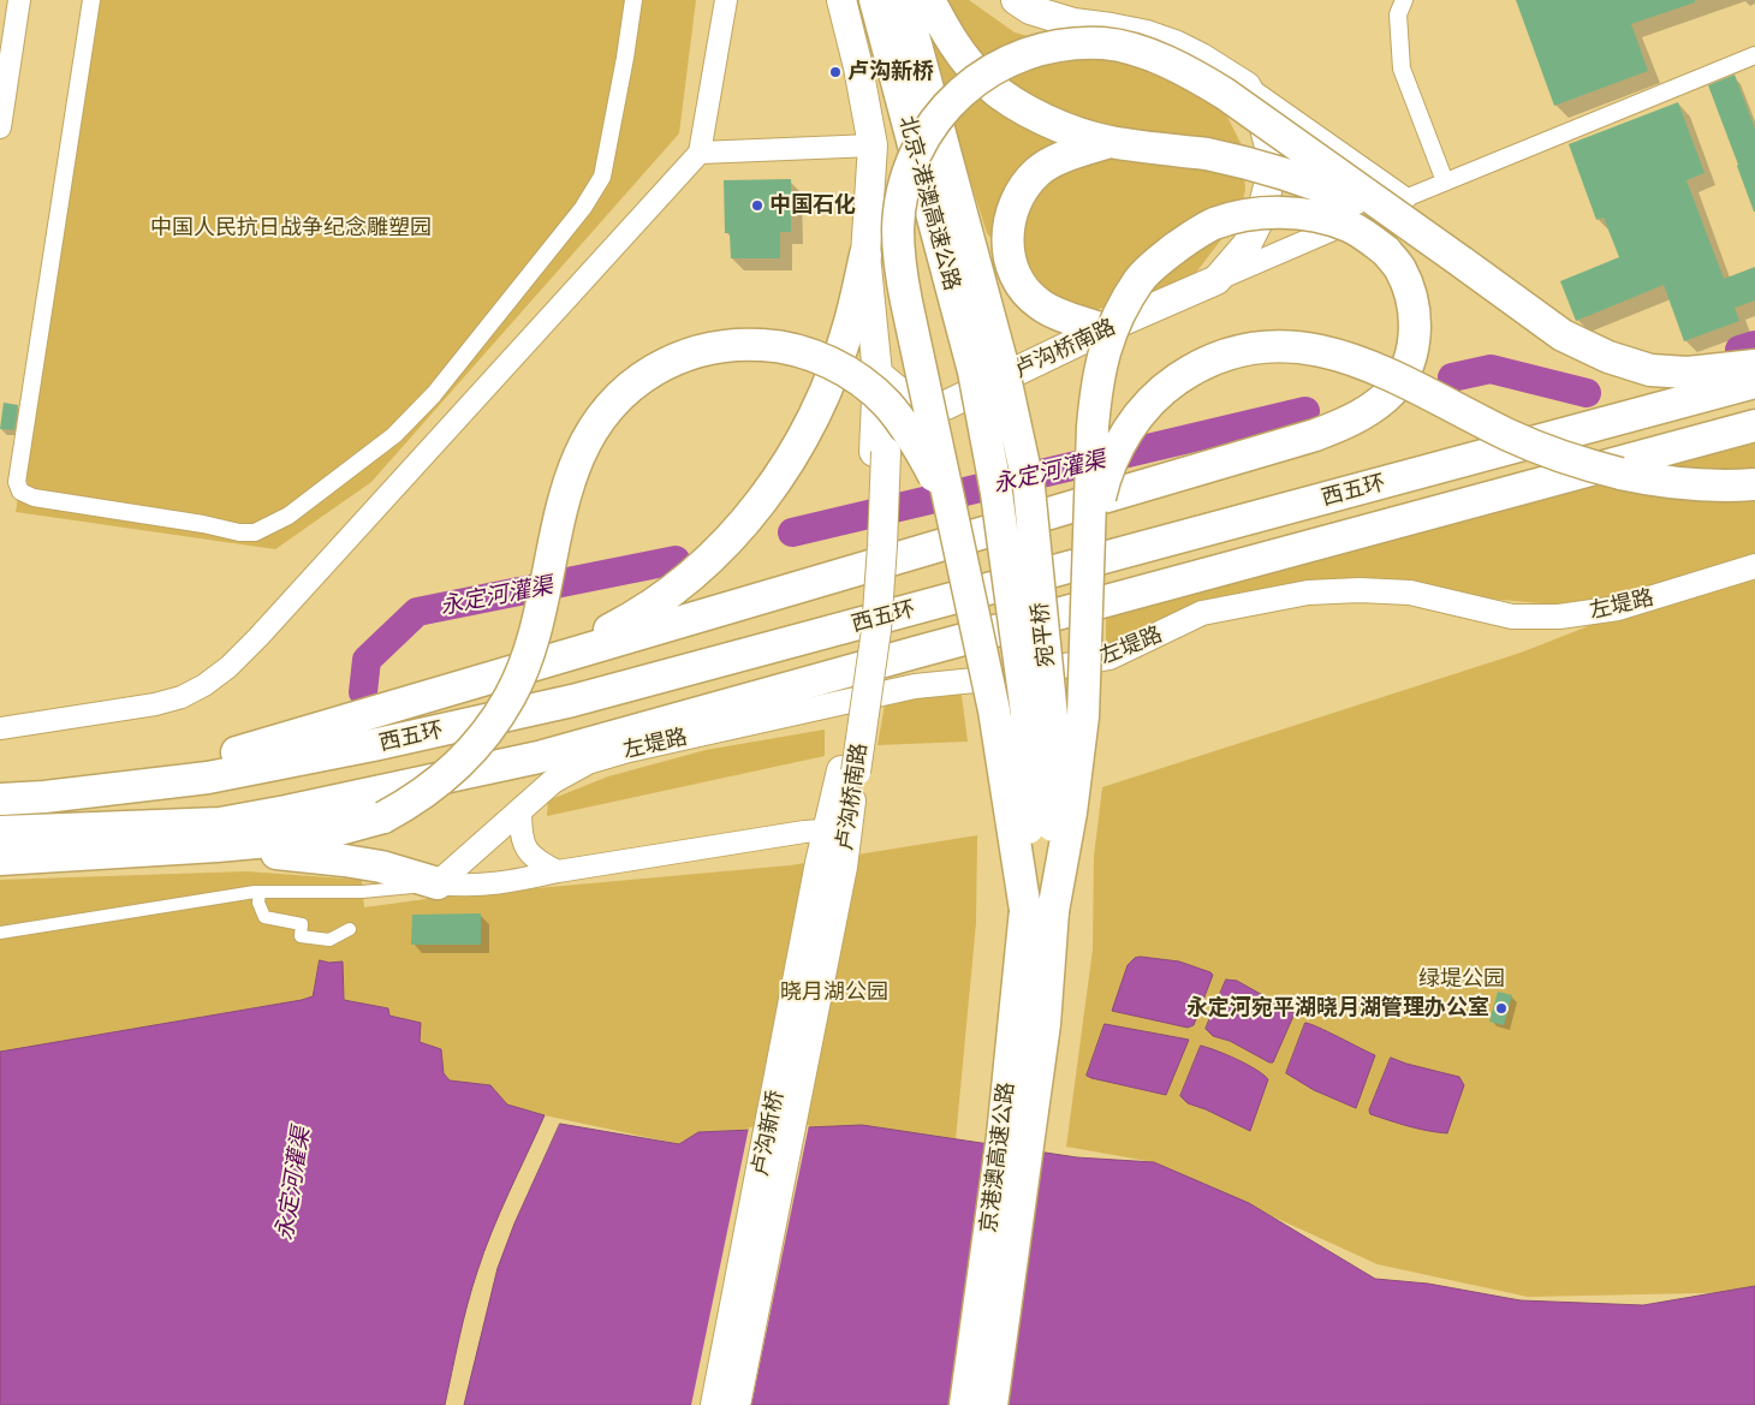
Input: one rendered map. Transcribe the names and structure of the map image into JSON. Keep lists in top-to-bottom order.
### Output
{
  "streets": {
    "highway": [
      "北京-港澳高速公路",
      "卢沟桥南路",
      "西五环",
      "宛平桥",
      "卢沟新桥",
      "京港澳高速公路"
    ],
    "main road": ["左堤路"]
  },
  "crossings": [
    ["北京-港澳高速公路", "宛平桥"],
    ["卢沟桥南路", "卢沟新桥"],
    ["宛平桥", "京港澳高速公路"]
  ],
  "water": ["永定河灌渠"],
  "parks": ["中国人民抗日战争纪念雕塑园", "绿堤公园", "晓月湖公园"],
  "places": ["卢沟新桥", "中国石化", "永定河宛平湖晓月湖管理办公室"]
}
